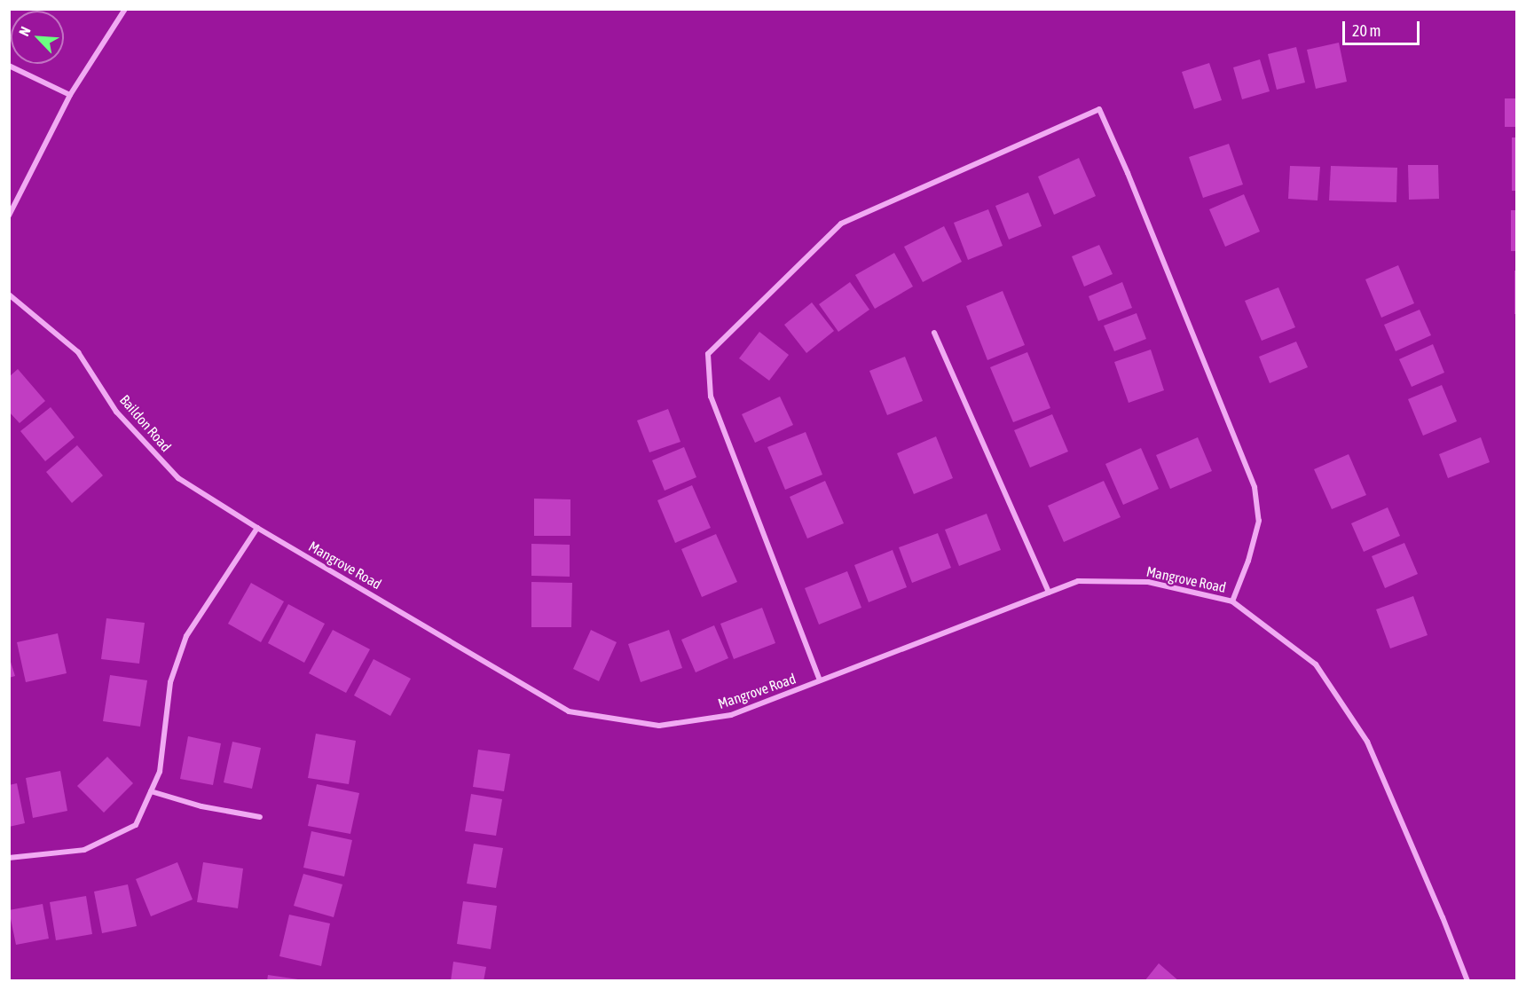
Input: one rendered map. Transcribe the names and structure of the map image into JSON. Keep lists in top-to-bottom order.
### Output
{
  "streets": {
    "street": ["Baildon Road", "Mangrove Road"]
  },
  "crossings": [
    ["Baildon Road", "Mangrove Road"]
  ],
  "scale_bar": "20 m",
  "north": "top left"
}
